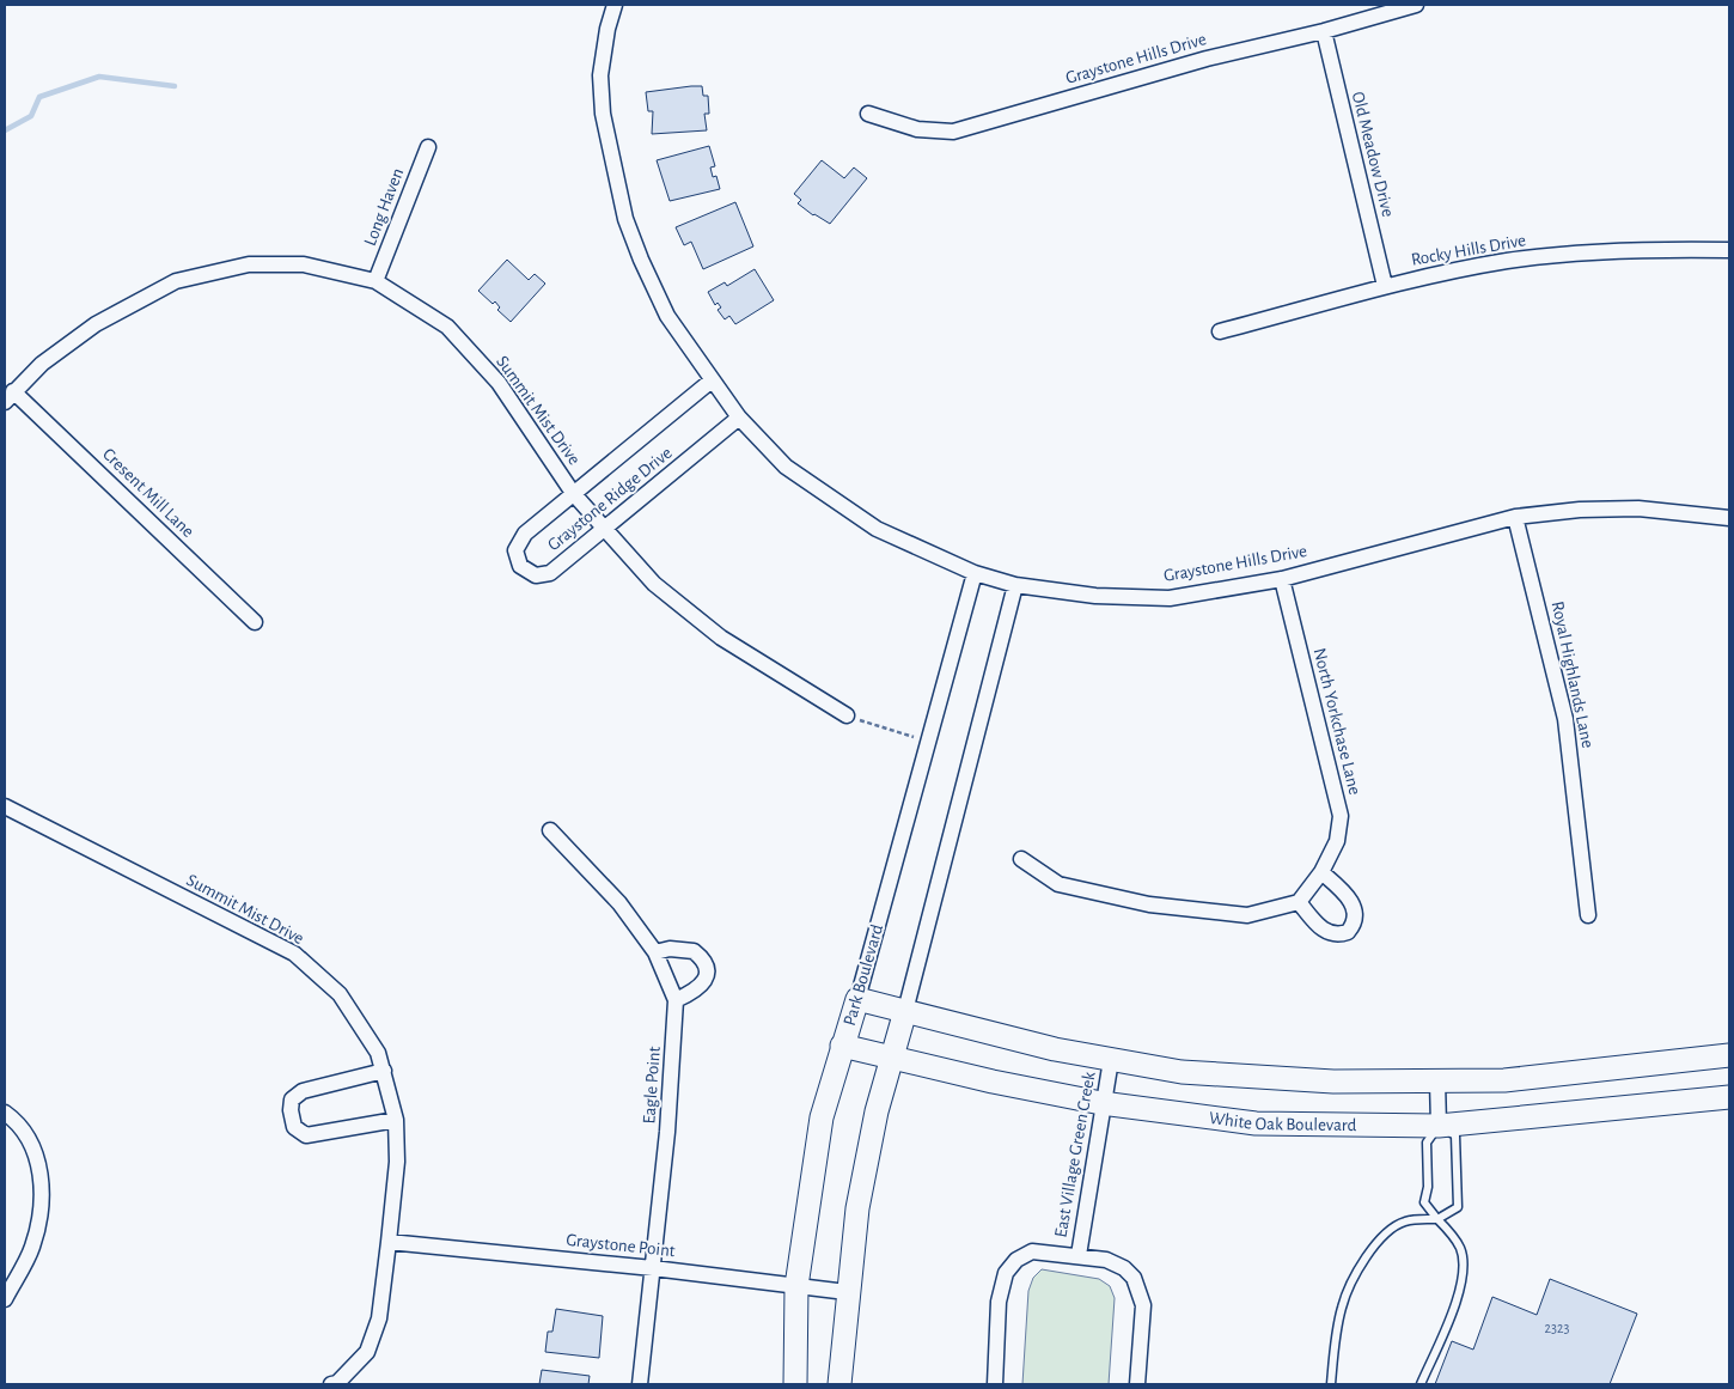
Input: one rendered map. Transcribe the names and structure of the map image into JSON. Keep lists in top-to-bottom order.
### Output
{
  "streets": {
    "street": [
      "Graystone Hills Drive",
      "Old Meadow Drive",
      "Long Haven",
      "Rocky Hills Drive",
      "Summit Mist Drive",
      "Cresent Mill Lane",
      "Graystone Ridge Drive",
      "Royal Highlands Lane",
      "North Yorkchase Lane",
      "Park Boulevard",
      "Eagle Point",
      "White Oak Boulevard",
      "East Village Green Creek",
      "Graystone Point"
    ]
  },
  "crossings": [
    ["Graystone Hills Drive", "Old Meadow Drive"],
    ["Graystone Hills Drive", "Graystone Ridge Drive"],
    ["Graystone Hills Drive", "Royal Highlands Lane"],
    ["Graystone Hills Drive", "North Yorkchase Lane"],
    ["Graystone Hills Drive", "Park Boulevard"],
    ["Old Meadow Drive", "Rocky Hills Drive"],
    ["Long Haven", "Summit Mist Drive"],
    ["Summit Mist Drive", "Cresent Mill Lane"],
    ["Summit Mist Drive", "Graystone Ridge Drive"],
    ["Summit Mist Drive", "Graystone Point"],
    ["Park Boulevard", "White Oak Boulevard"],
    ["Park Boulevard", "Graystone Point"],
    ["Eagle Point", "Graystone Point"],
    ["White Oak Boulevard", "East Village Green Creek"]
  ],
  "house_numbers": ["2323"]
}
